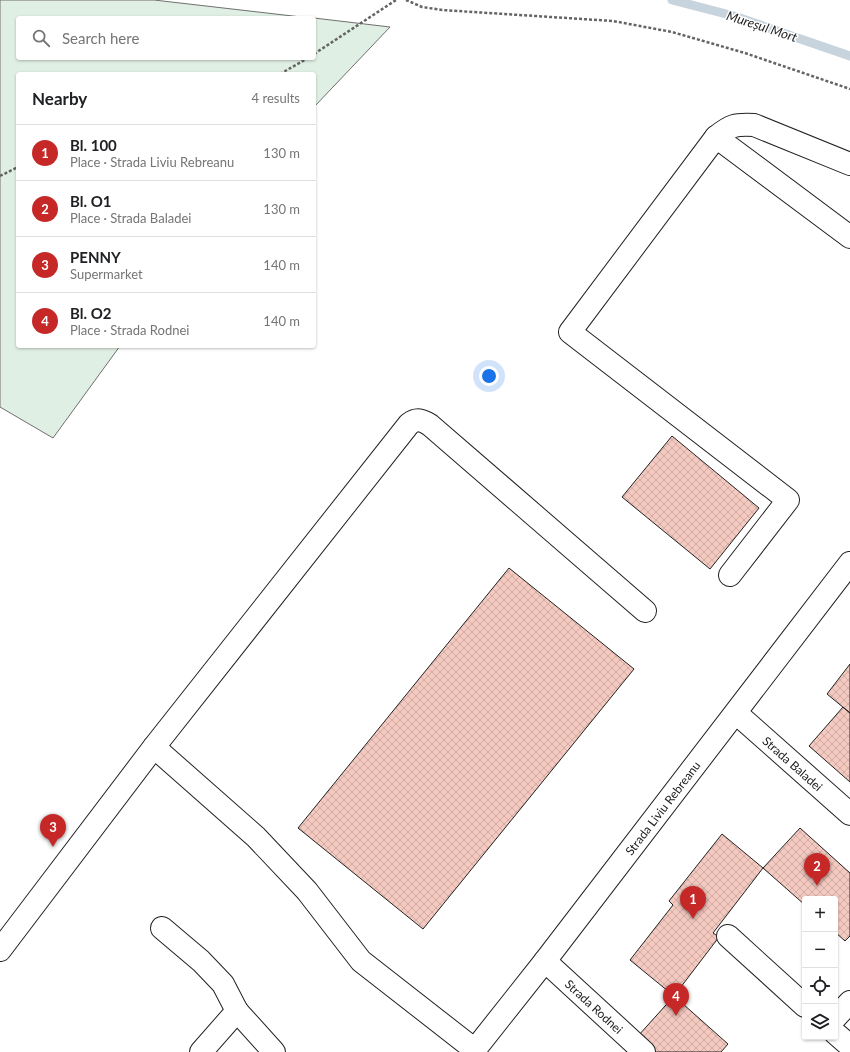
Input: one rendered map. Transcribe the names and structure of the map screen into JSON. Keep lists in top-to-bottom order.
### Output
{
  "streets": {
    "street": ["Strada Baladei", "Strada Liviu Rebreanu", "Strada Rodnei"]
  },
  "crossings": [
    ["Strada Baladei", "Strada Liviu Rebreanu"],
    ["Strada Liviu Rebreanu", "Strada Rodnei"]
  ],
  "water": ["Mureșul Mort"],
  "page": {
    "search": "Search here",
    "heading": ["Nearby", "4 results"],
    "list": [
      {
        "mark": "1",
        "name": "Bl. 100",
        "note": "Place · Strada Liviu Rebreanu",
        "value": "130 m"
      },
      {
        "mark": "2",
        "name": "Bl. O1",
        "note": "Place · Strada Baladei",
        "value": "130 m"
      },
      {
        "mark": "3",
        "name": "PENNY",
        "note": "Supermarket",
        "value": "140 m"
      },
      {
        "mark": "4",
        "name": "Bl. O2",
        "note": "Place · Strada Rodnei",
        "value": "140 m"
      }
    ],
    "pins": [
      "3",
      "2",
      "1",
      "4"
    ],
    "map_buttons": ["+", "−"]
  }
}
